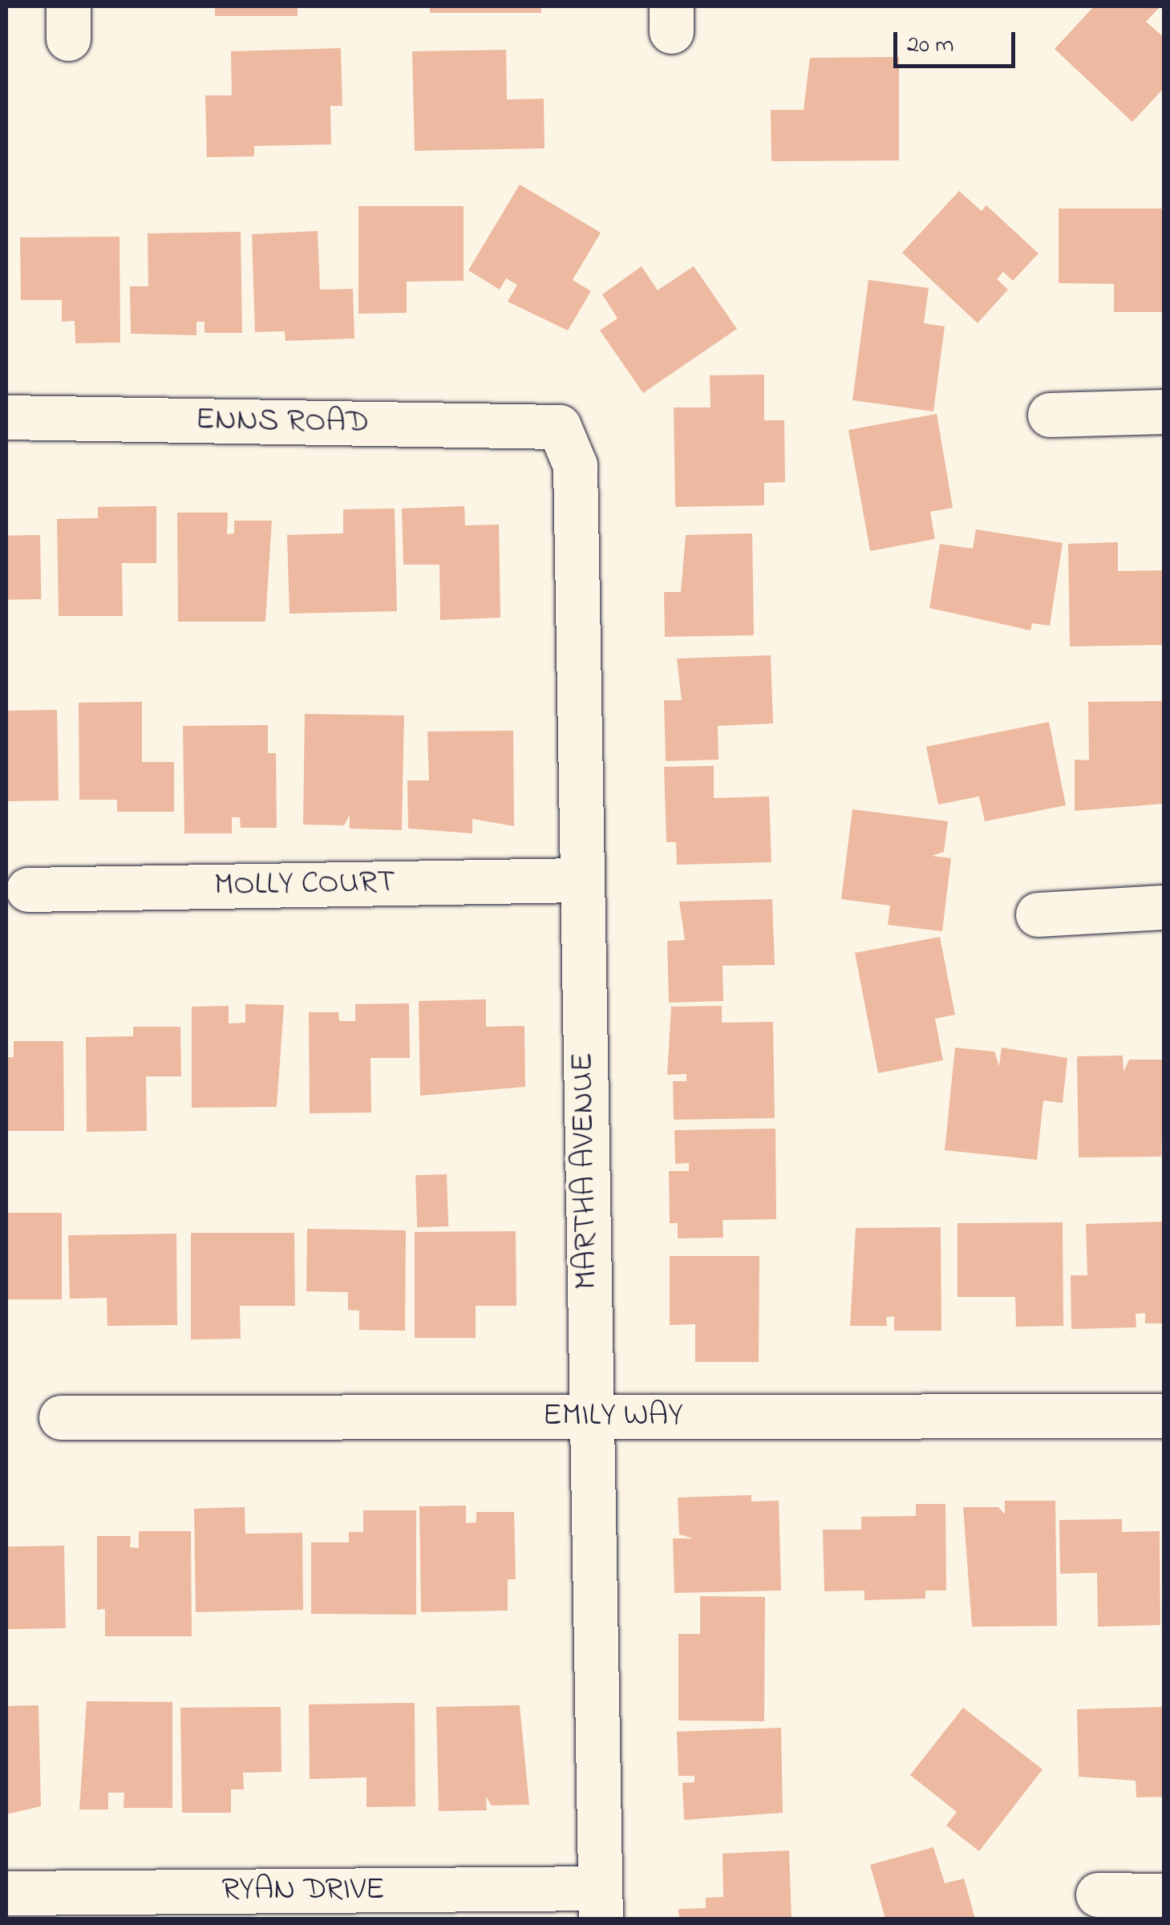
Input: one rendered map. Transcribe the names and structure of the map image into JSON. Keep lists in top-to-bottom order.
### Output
{
  "streets": {
    "street": [
      "ENNS ROAD",
      "MOLLY COURT",
      "MARTHA AVENUE",
      "EMILY WAY",
      "RYAN DRIVE"
    ]
  },
  "crossings": [
    ["ENNS ROAD", "MARTHA AVENUE"],
    ["MOLLY COURT", "MARTHA AVENUE"],
    ["MARTHA AVENUE", "EMILY WAY"],
    ["MARTHA AVENUE", "RYAN DRIVE"]
  ],
  "scale_bar": "20 m"
}
